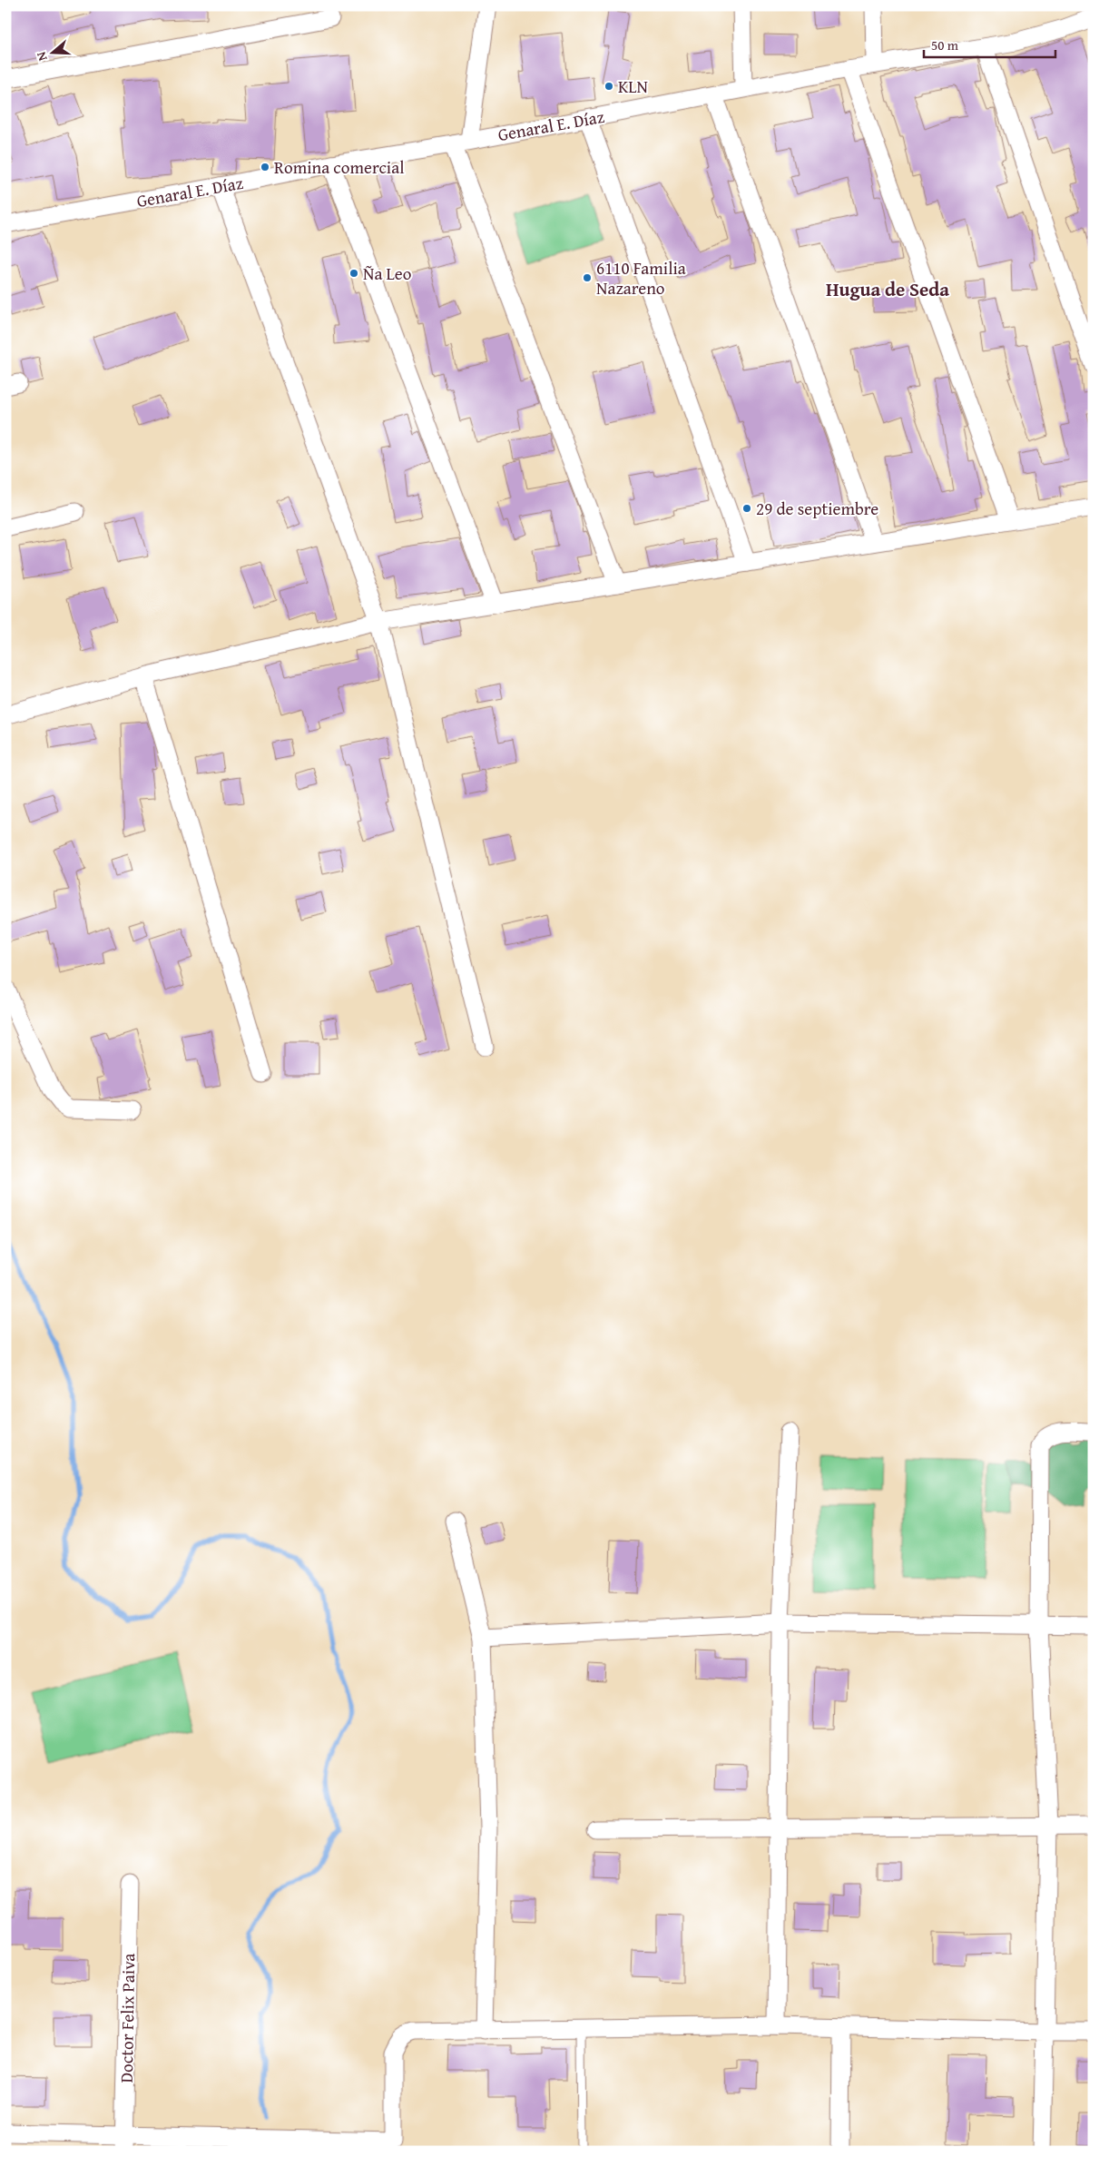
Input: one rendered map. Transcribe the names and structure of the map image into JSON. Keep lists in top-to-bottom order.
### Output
{
  "streets": {
    "street": ["Genaral E. Díaz", "Doctor Felix Paiva"]
  },
  "districts": ["Hugua de Seda"],
  "places": [
    "KLN",
    "Romina comercial",
    "Ña Leo",
    "6110 Familia Nazareno",
    "29 de septiembre"
  ],
  "scale_bar": "50 m",
  "north": "left"
}
